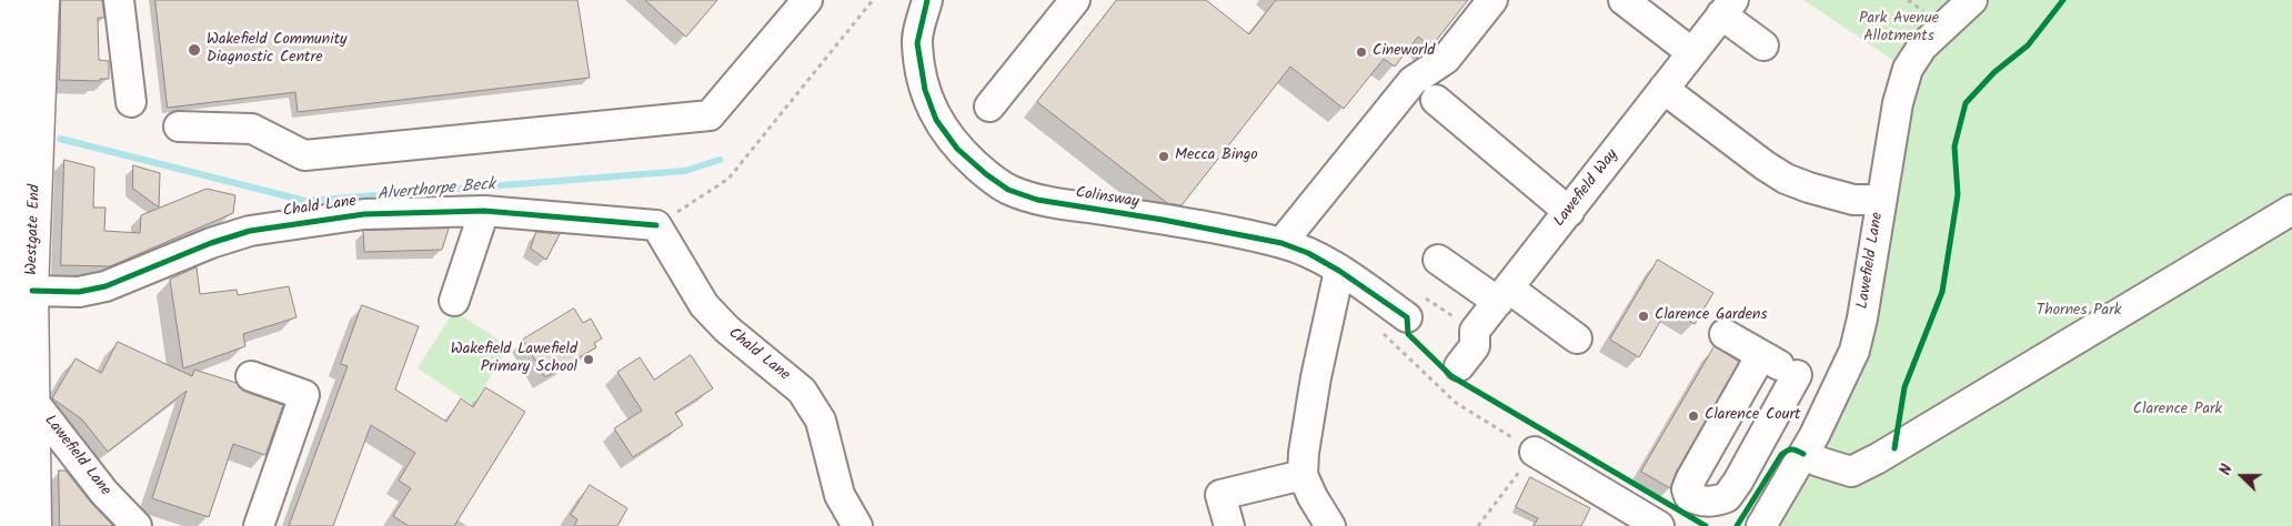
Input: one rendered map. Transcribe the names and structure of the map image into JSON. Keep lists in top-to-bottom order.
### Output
{
  "streets": {
    "highway": ["Westgate End"],
    "street": [
      "Lawefield Way",
      "Colinsway",
      "Chald Lane",
      "Lawefield Lane"
    ]
  },
  "crossings": [
    ["Chald Lane", "Westgate End"],
    ["Westgate End", "Lawefield Lane"]
  ],
  "water": ["Alverthorpe Beck"],
  "parks": ["Park Avenue Allotments", "Thornes Park", "Clarence Park"],
  "places": [
    "Wakefield Community Diagnostic Centre",
    "Cineworld",
    "Mecca Bingo",
    "Clarence Gardens",
    "Wakefield Lawefield Primary School",
    "Clarence Court"
  ],
  "north": "left"
}
